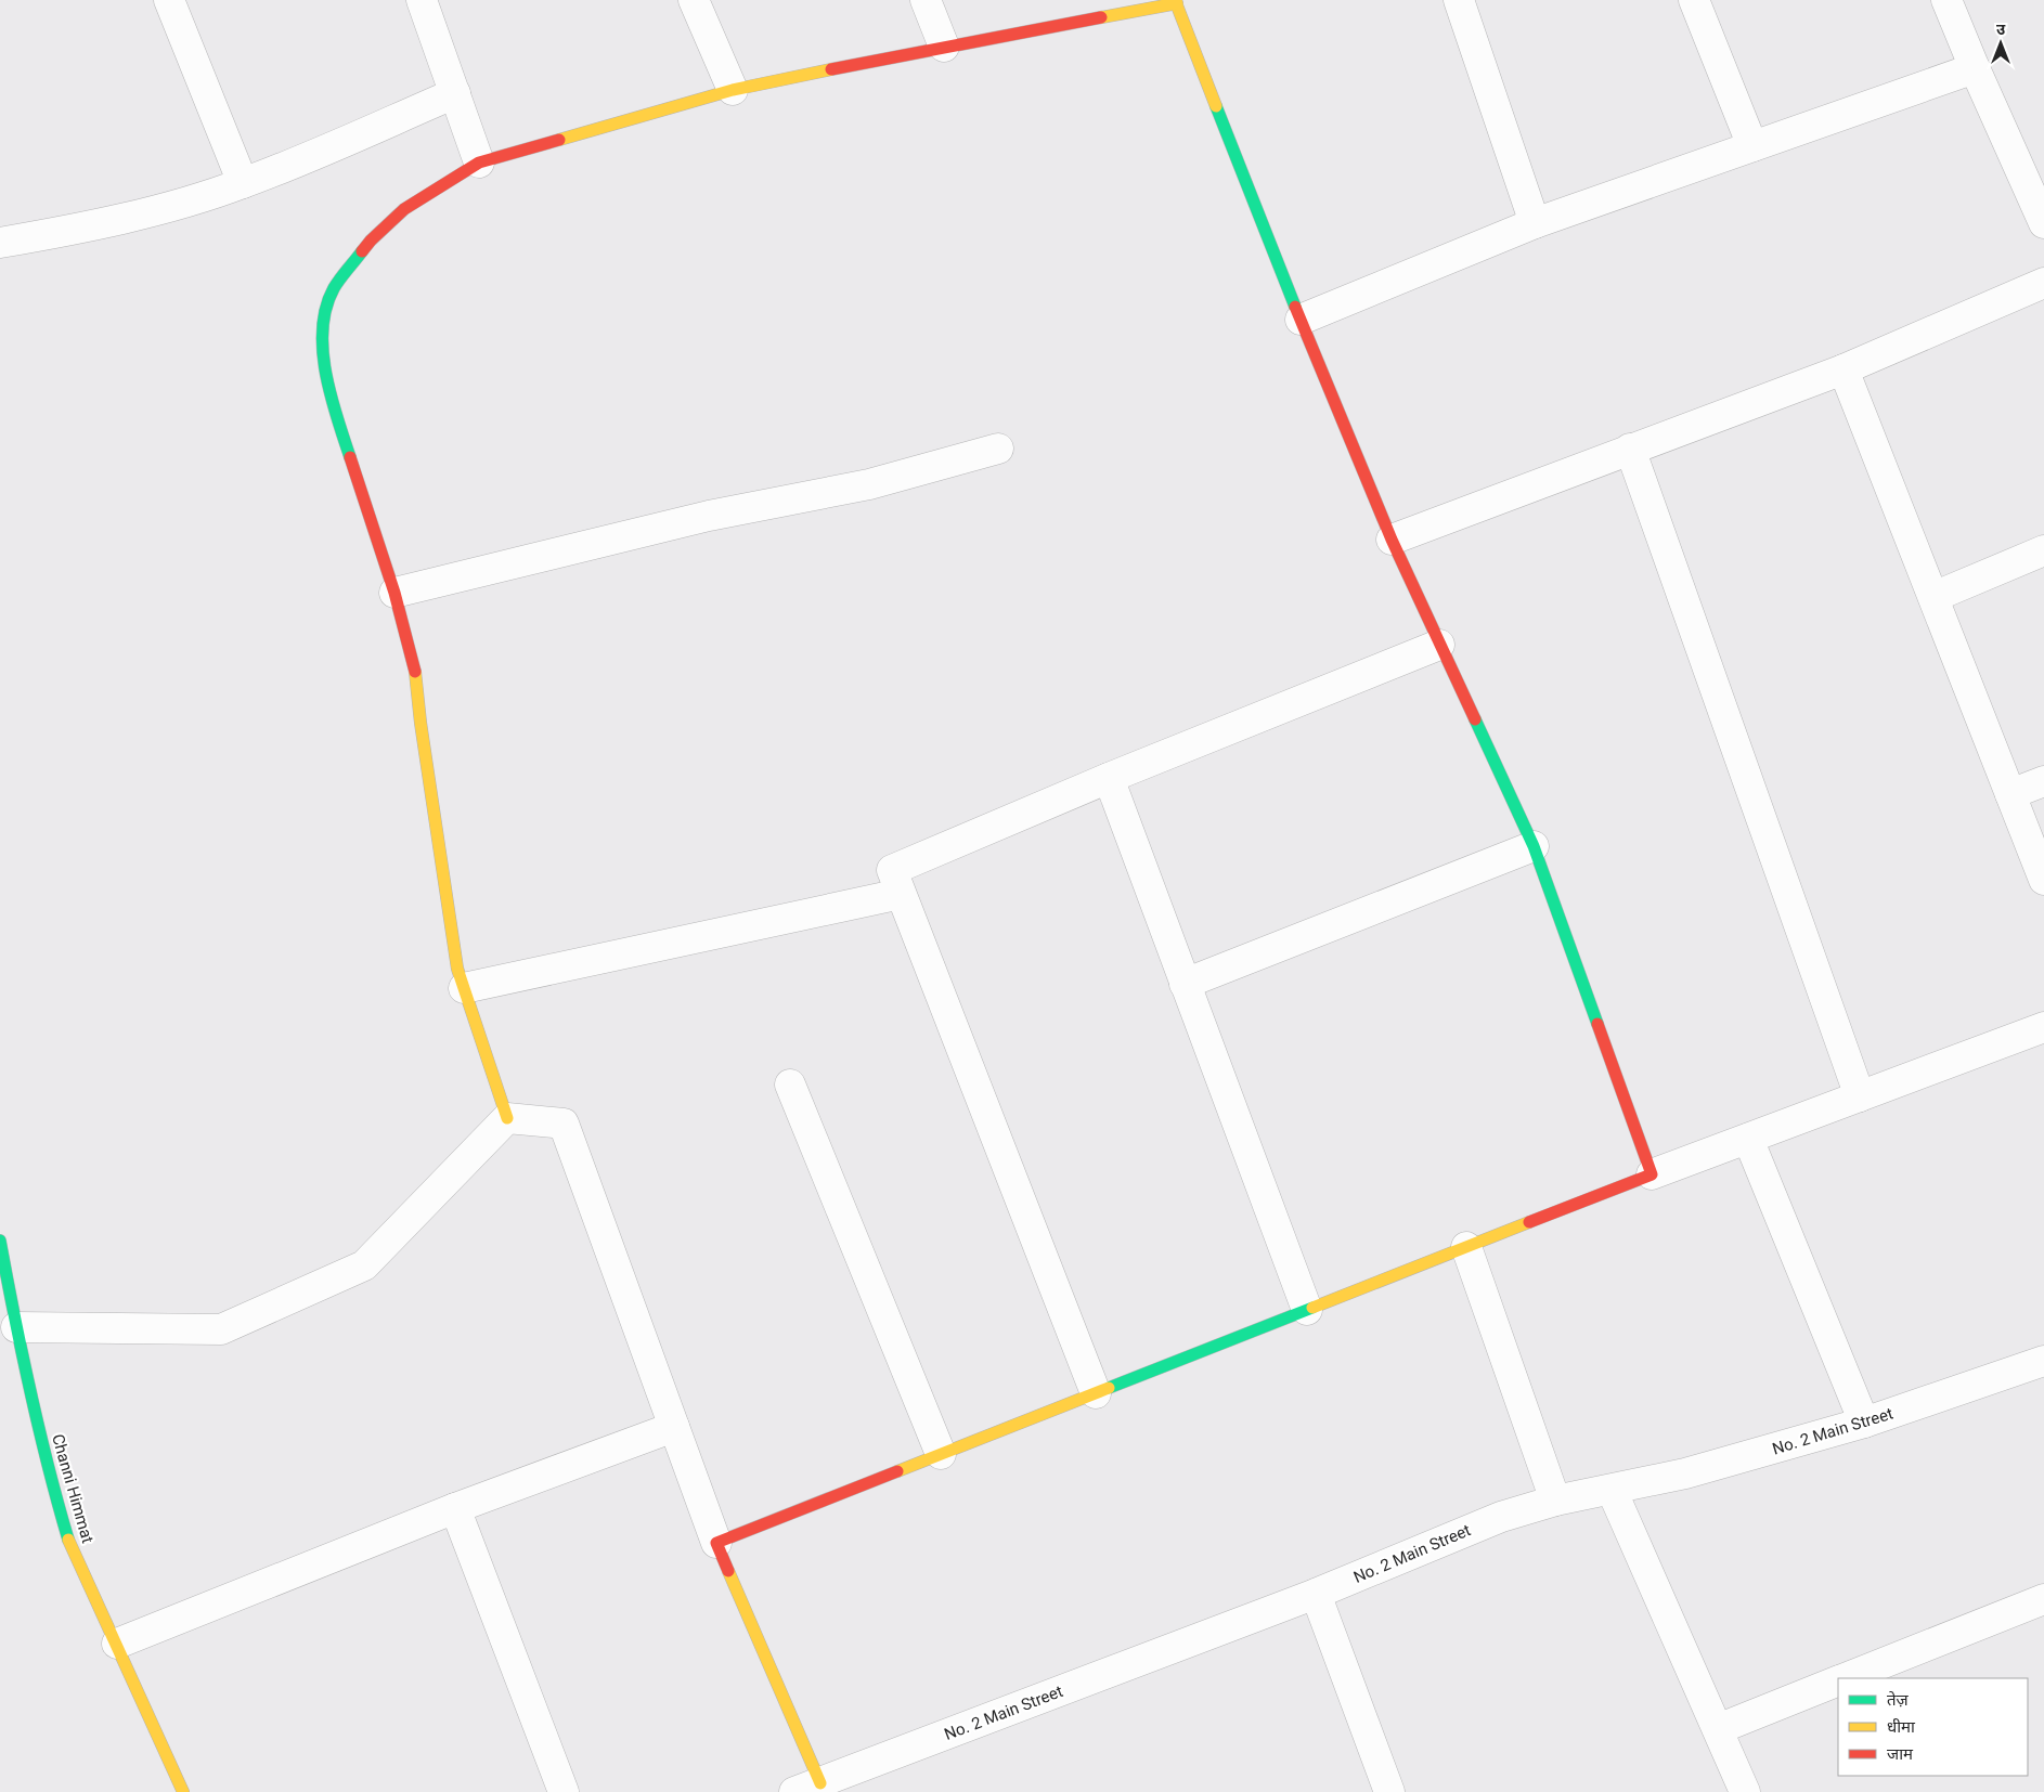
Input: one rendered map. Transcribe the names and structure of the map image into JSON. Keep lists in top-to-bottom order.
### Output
{
  "streets": {
    "street": ["No. 2 Main Street", "Channi Himmat"]
  },
  "legend": ["तेज़", "धीमा", "जाम"],
  "north": "top"
}
